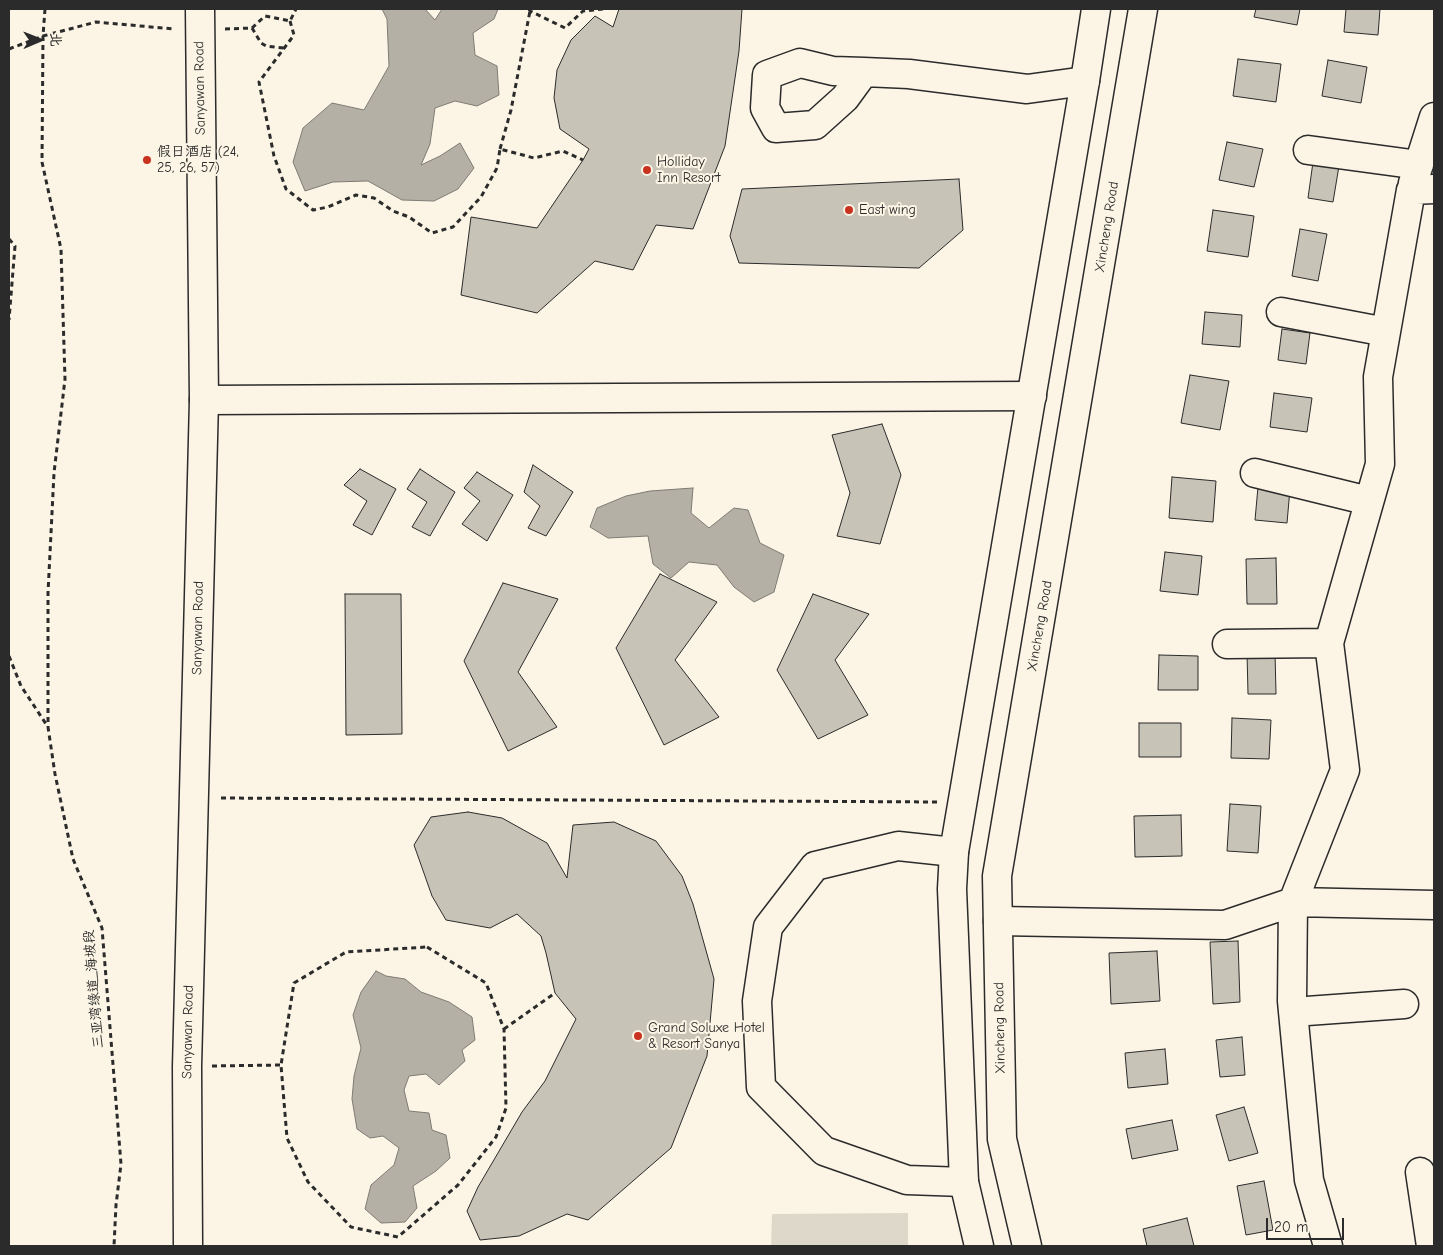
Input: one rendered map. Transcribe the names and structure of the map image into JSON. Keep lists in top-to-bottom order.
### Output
{
  "streets": {
    "main road": ["Sanyawan Road", "Xincheng Road"],
    "path": ["三亚湾绿道_海坡段"]
  },
  "places": [
    "假日酒店 (24, 25, 26, 57)",
    "Holliday Inn Resort",
    "East wing",
    "Grand Soluxe Hotel & Resort Sanya"
  ],
  "scale_bar": "20 m",
  "north": "right"
}
